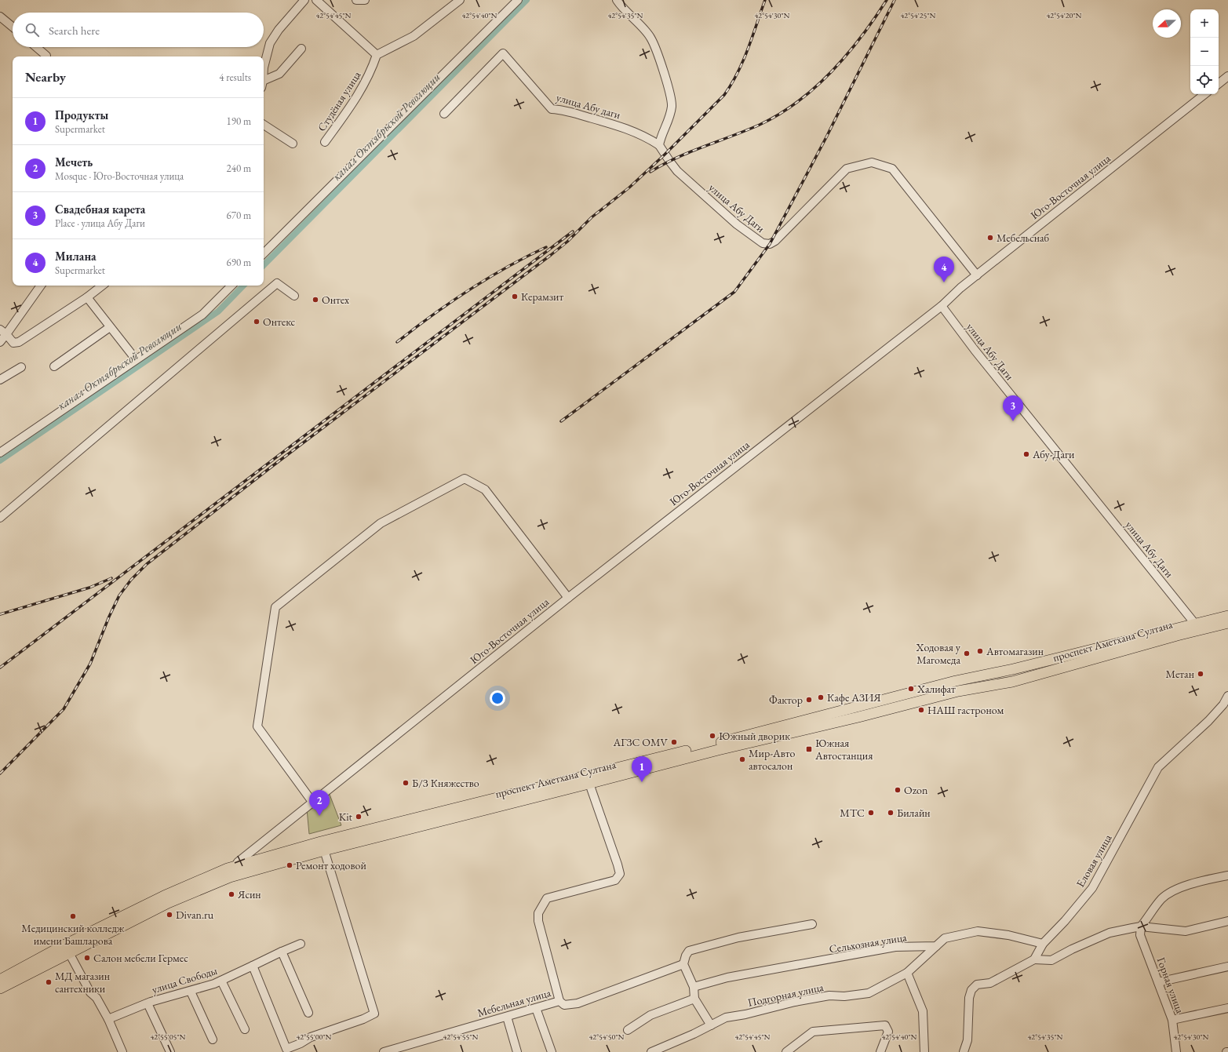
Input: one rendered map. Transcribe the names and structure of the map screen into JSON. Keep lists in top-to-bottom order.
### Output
{
  "streets": {
    "street": [
      "Студёная улица",
      "улица Абу даги",
      "Юго-Восточная улица",
      "улица Абу Даги",
      "Еловая улица",
      "Сельхозная улица",
      "улица Свободы",
      "Горная улица",
      "Подгорная улица",
      "Мебельная улица"
    ]
  },
  "crossings": [
    ["улица Абу даги", "улица Абу Даги"],
    ["Юго-Восточная улица", "улица Абу Даги"],
    ["Сельхозная улица", "Подгорная улица"]
  ],
  "water": ["канал Октябрьской Революции"],
  "places": {
    "other": [
      "Мебельснаб",
      "Керамзит",
      "Онтех",
      "Онтекс",
      "Абу-Даги",
      "Автомагазин",
      "Ходовая у Магомеда",
      "Метан",
      "Халифат",
      "Кафе АЗИЯ",
      "Фактор",
      "НАШ гастроном",
      "Южный дворик",
      "АГЗС OMV",
      "Мир-Авто автосалон",
      "Б/З Княжество",
      "Ozon",
      "МТС",
      "Билайн",
      "Kit",
      "Ремонт ходовой",
      "Ясин",
      "Divan.ru",
      "Медицинский колледж имени Башларова",
      "Салон мебели Гермес",
      "МД магазин сантехники"
    ],
    "transit": ["Южная Автостанция"]
  },
  "north": "left",
  "page": {
    "map_buttons": ["+", "−"],
    "search": "Search here",
    "heading": ["Nearby", "4 results"],
    "list": [
      {
        "mark": "1",
        "name": "Продукты",
        "note": "Supermarket",
        "value": "190 m"
      },
      {
        "mark": "2",
        "name": "Мечеть",
        "note": "Mosque · Юго-Восточная улица",
        "value": "240 m"
      },
      {
        "mark": "3",
        "name": "Свадебная карета",
        "note": "Place · улица Абу Даги",
        "value": "670 m"
      },
      {
        "mark": "4",
        "name": "Милана",
        "note": "Supermarket",
        "value": "690 m"
      }
    ],
    "pins": [
      "4",
      "3",
      "1",
      "2"
    ]
  },
  "coordinates": [
    "42°54'45\"N",
    "42°54'40\"N",
    "42°54'35\"N",
    "42°54'30\"N",
    "42°54'25\"N",
    "42°54'20\"N",
    "42°55'05\"N",
    "42°55'00\"N",
    "42°54'55\"N",
    "42°54'50\"N"
  ]
}
